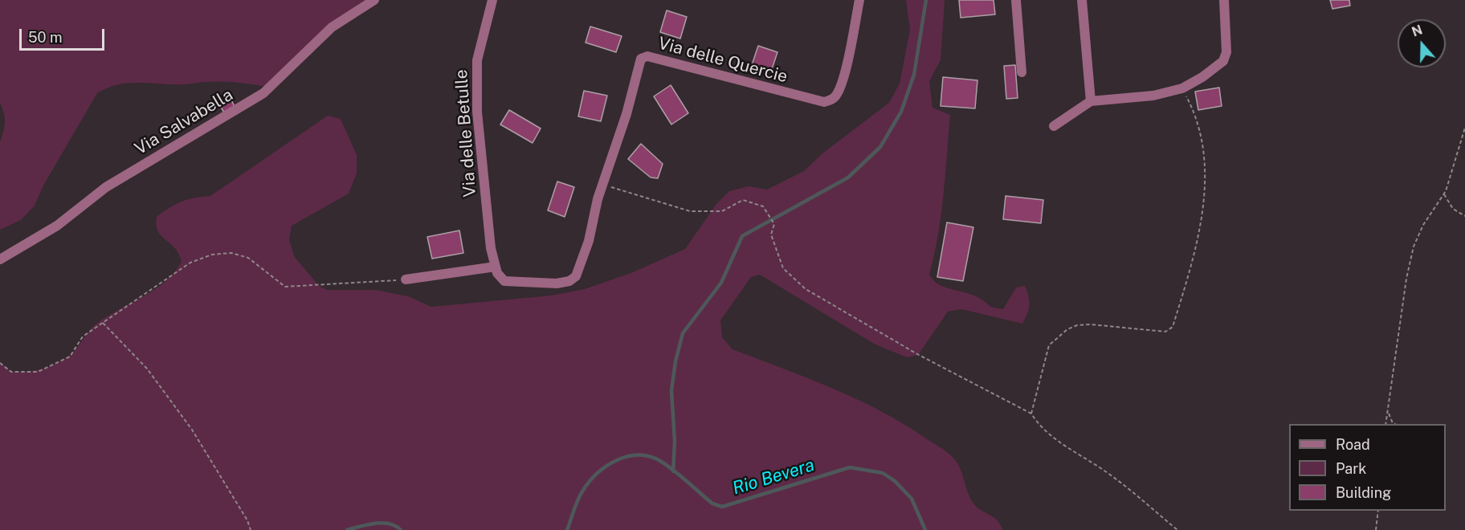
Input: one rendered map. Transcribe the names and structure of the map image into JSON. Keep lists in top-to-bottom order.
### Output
{
  "streets": {
    "street": ["Via delle Quercie", "Via Salvabella", "Via delle Betulle"]
  },
  "crossings": [
    ["Via delle Quercie", "Via delle Betulle"]
  ],
  "water": ["Rio Bevera"],
  "legend": ["Road", "Park", "Building"],
  "scale_bar": "50 m",
  "north": "top"
}
